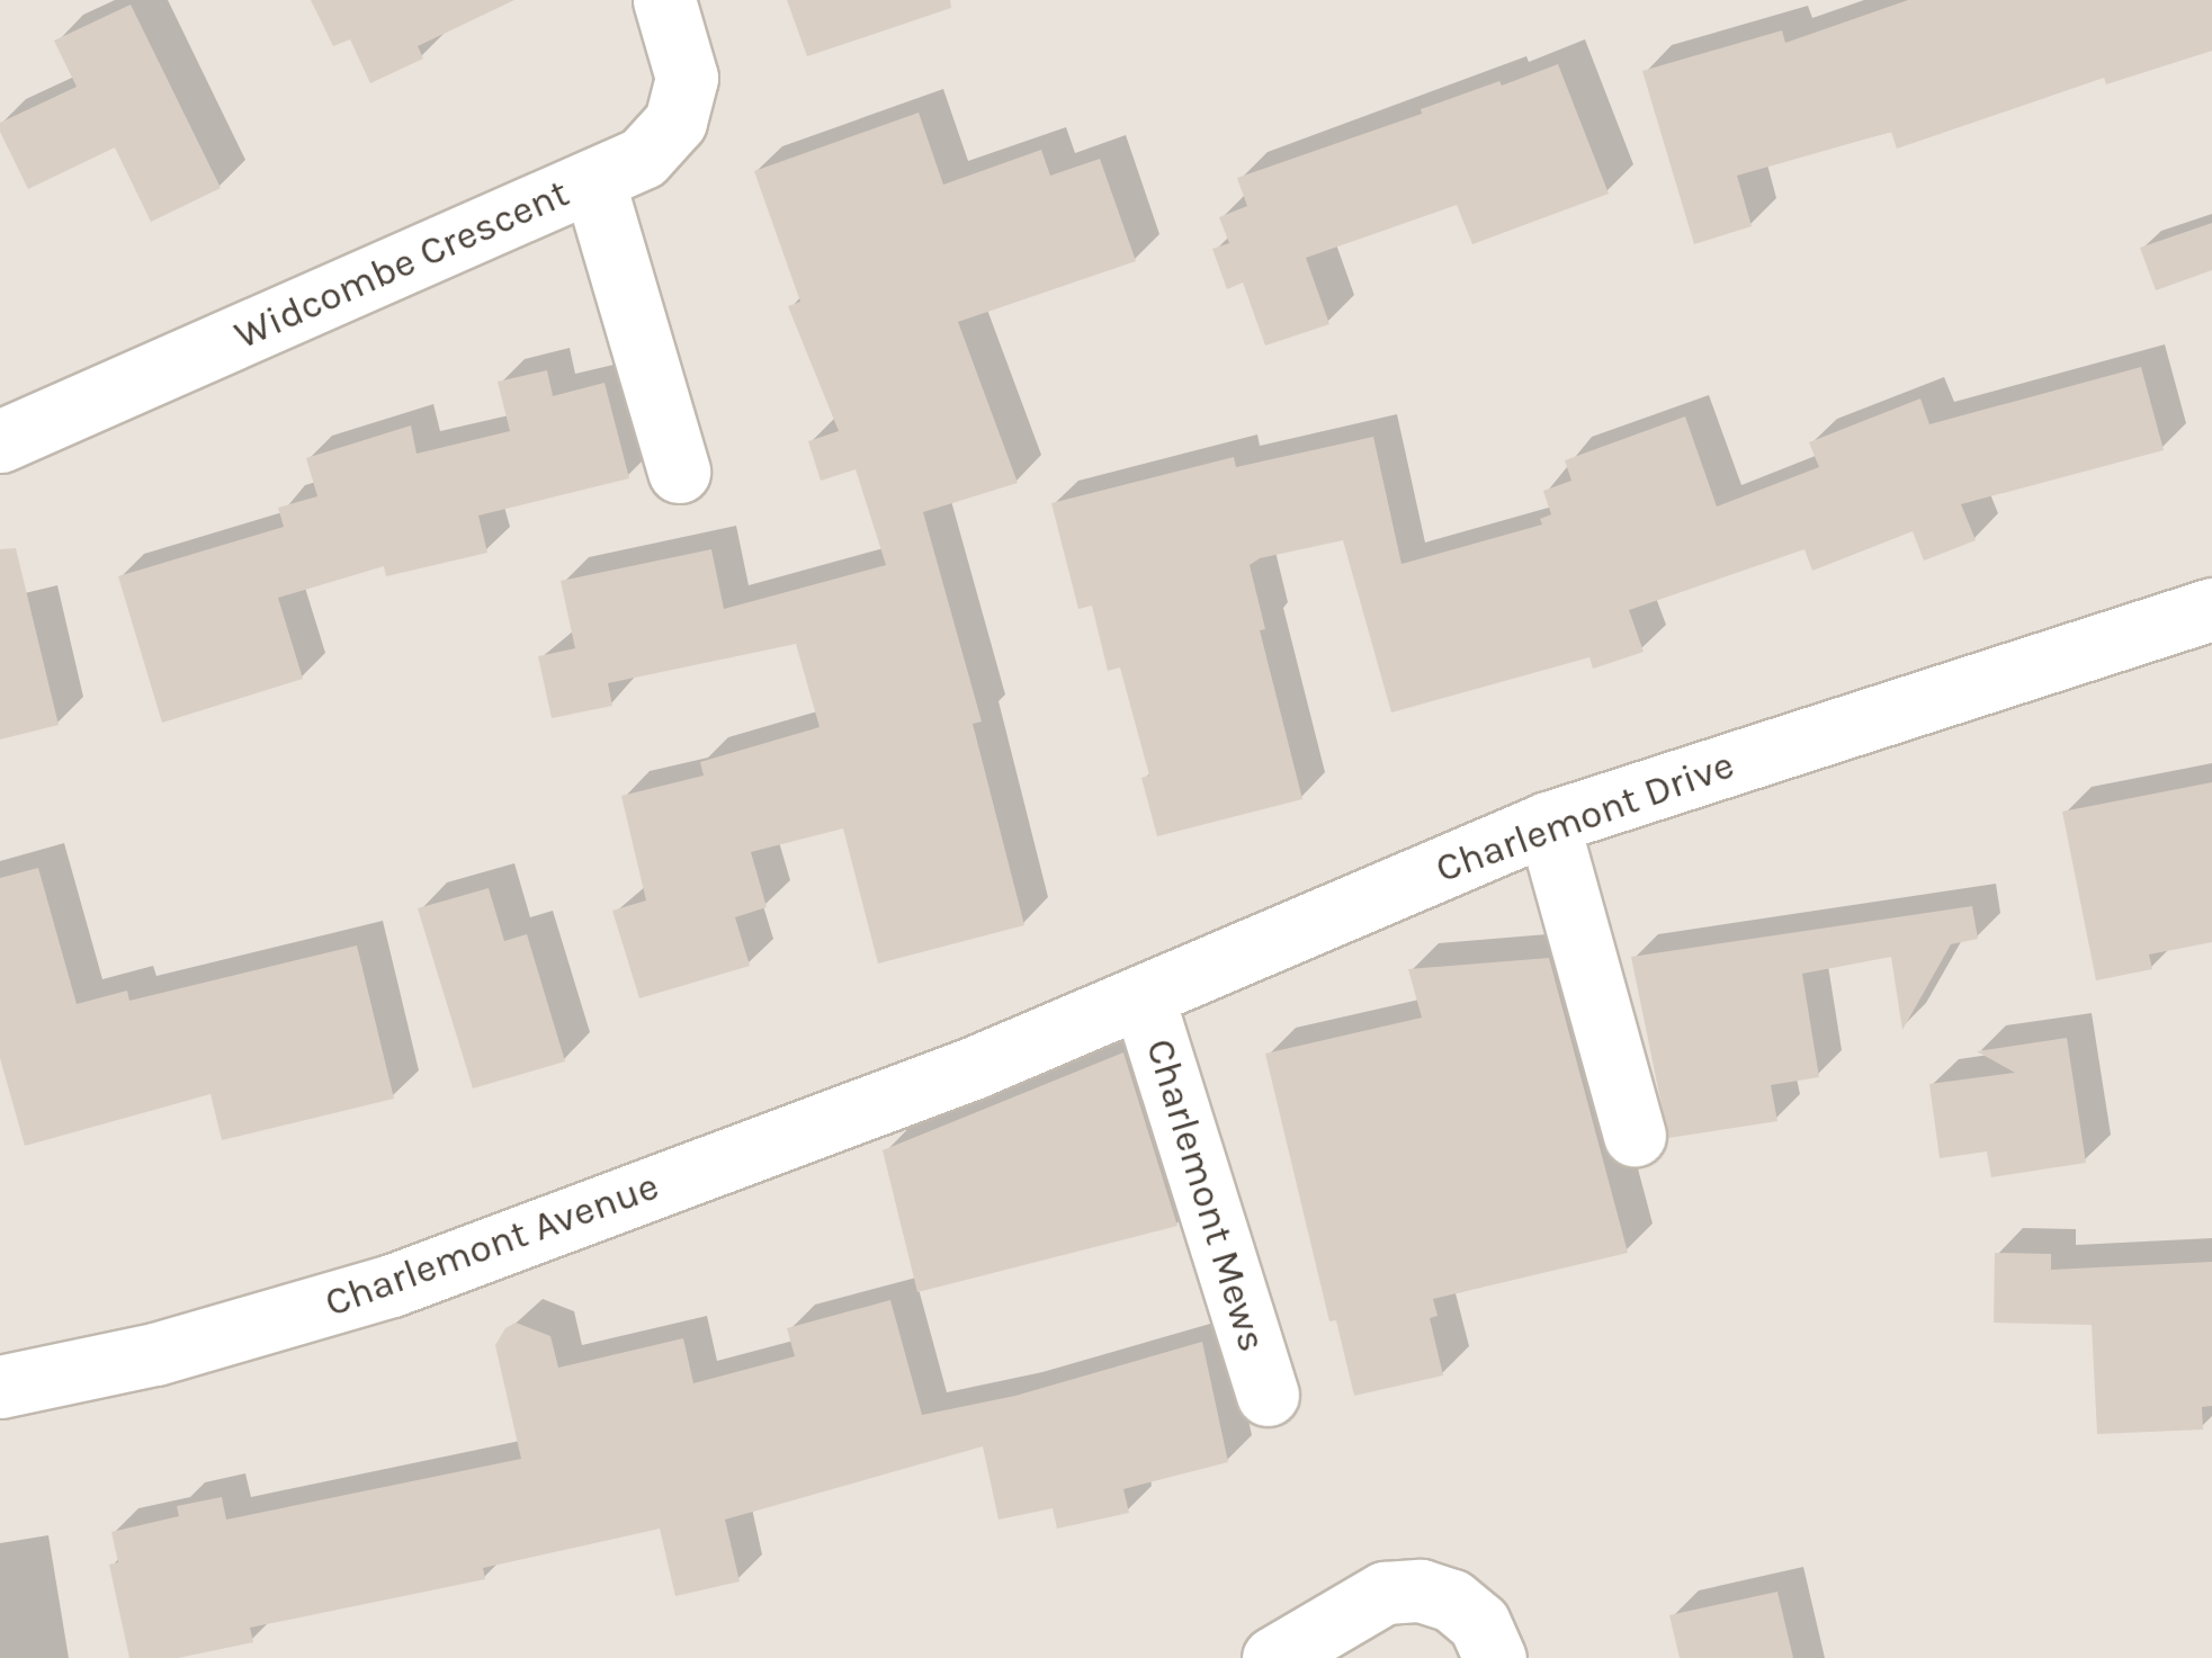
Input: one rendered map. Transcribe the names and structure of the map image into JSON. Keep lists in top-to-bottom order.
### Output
{
  "streets": {
    "street": [
      "Widcombe Crescent",
      "Charlemont Drive",
      "Charlemont Mews",
      "Charlemont Avenue"
    ]
  },
  "crossings": [
    ["Charlemont Drive", "Charlemont Mews"],
    ["Charlemont Drive", "Charlemont Avenue"]
  ]
}
